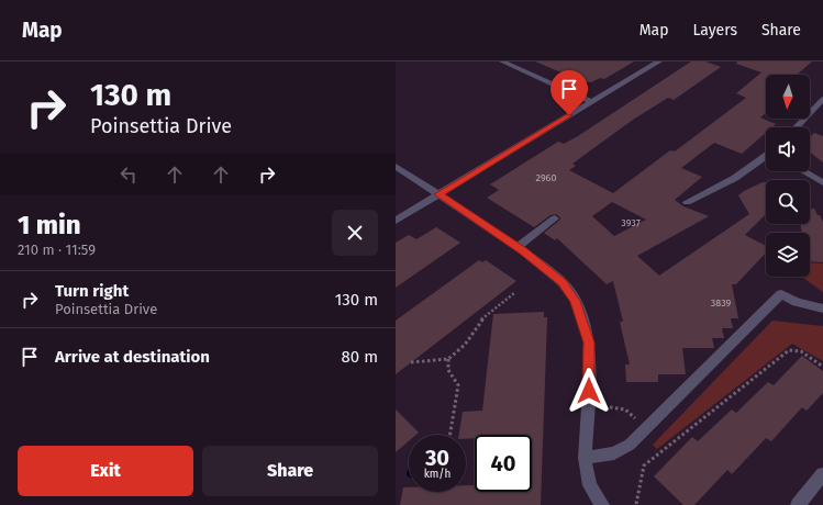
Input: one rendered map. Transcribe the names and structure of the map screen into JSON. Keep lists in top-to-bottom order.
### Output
{
  "house_numbers": ["2960", "3937", "3839"],
  "north": "bottom",
  "page": {
    "header": "Map",
    "nav": ["Map", "Layers", "Share"],
    "turn": ["130 m", "Poinsettia Drive"],
    "heading": ["1 min", "210 m · 11:59"],
    "list": [
      {
        "name": "Turn right",
        "note": "Poinsettia Drive",
        "value": "130 m"
      },
      {
        "name": "Arrive at destination",
        "value": "80 m"
      }
    ],
    "speed": "30 km/h",
    "limit": "40",
    "buttons": ["Exit", "Share"]
  }
}
